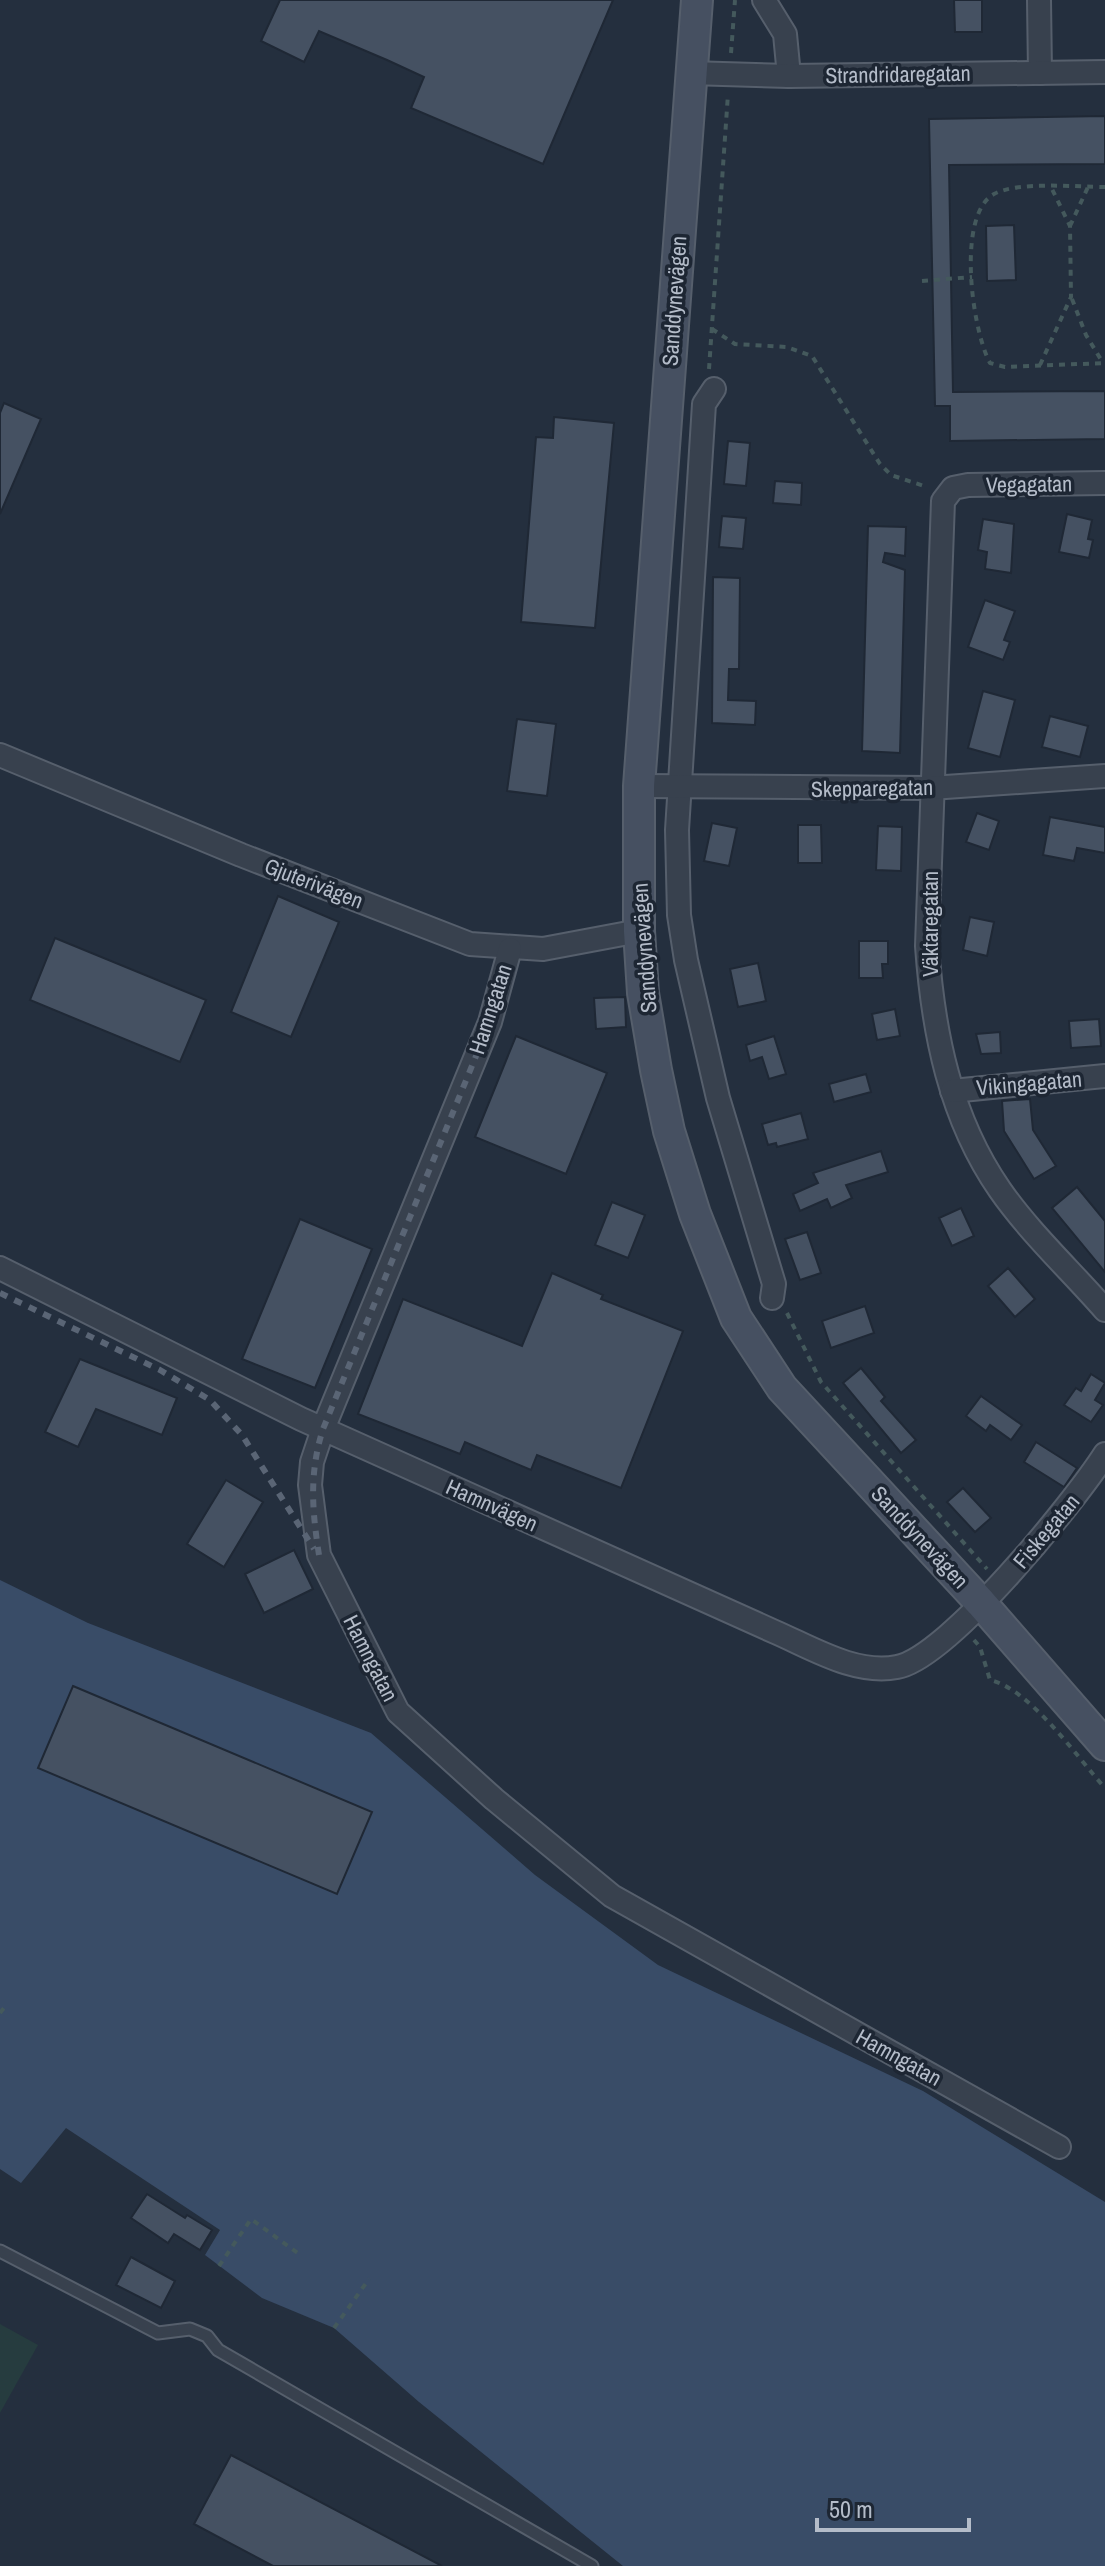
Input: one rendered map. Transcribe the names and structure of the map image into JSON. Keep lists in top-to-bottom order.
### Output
{
  "streets": {
    "street": [
      "Strandridaregatan",
      "Sanddynevägen",
      "Vegagatan",
      "Skepparegatan",
      "Gjuterivägen",
      "Väktaregatan",
      "Hamngatan",
      "Vikingagatan",
      "Hamnvägen",
      "Fiskegatan"
    ]
  },
  "crossings": [
    ["Strandridaregatan", "Sanddynevägen"],
    ["Sanddynevägen", "Skepparegatan"],
    ["Sanddynevägen", "Gjuterivägen"],
    ["Sanddynevägen", "Hamnvägen"],
    ["Sanddynevägen", "Fiskegatan"],
    ["Vegagatan", "Väktaregatan"],
    ["Skepparegatan", "Väktaregatan"],
    ["Gjuterivägen", "Hamngatan"],
    ["Väktaregatan", "Vikingagatan"],
    ["Hamngatan", "Hamnvägen"],
    ["Hamnvägen", "Fiskegatan"]
  ],
  "scale_bar": "50 m"
}
